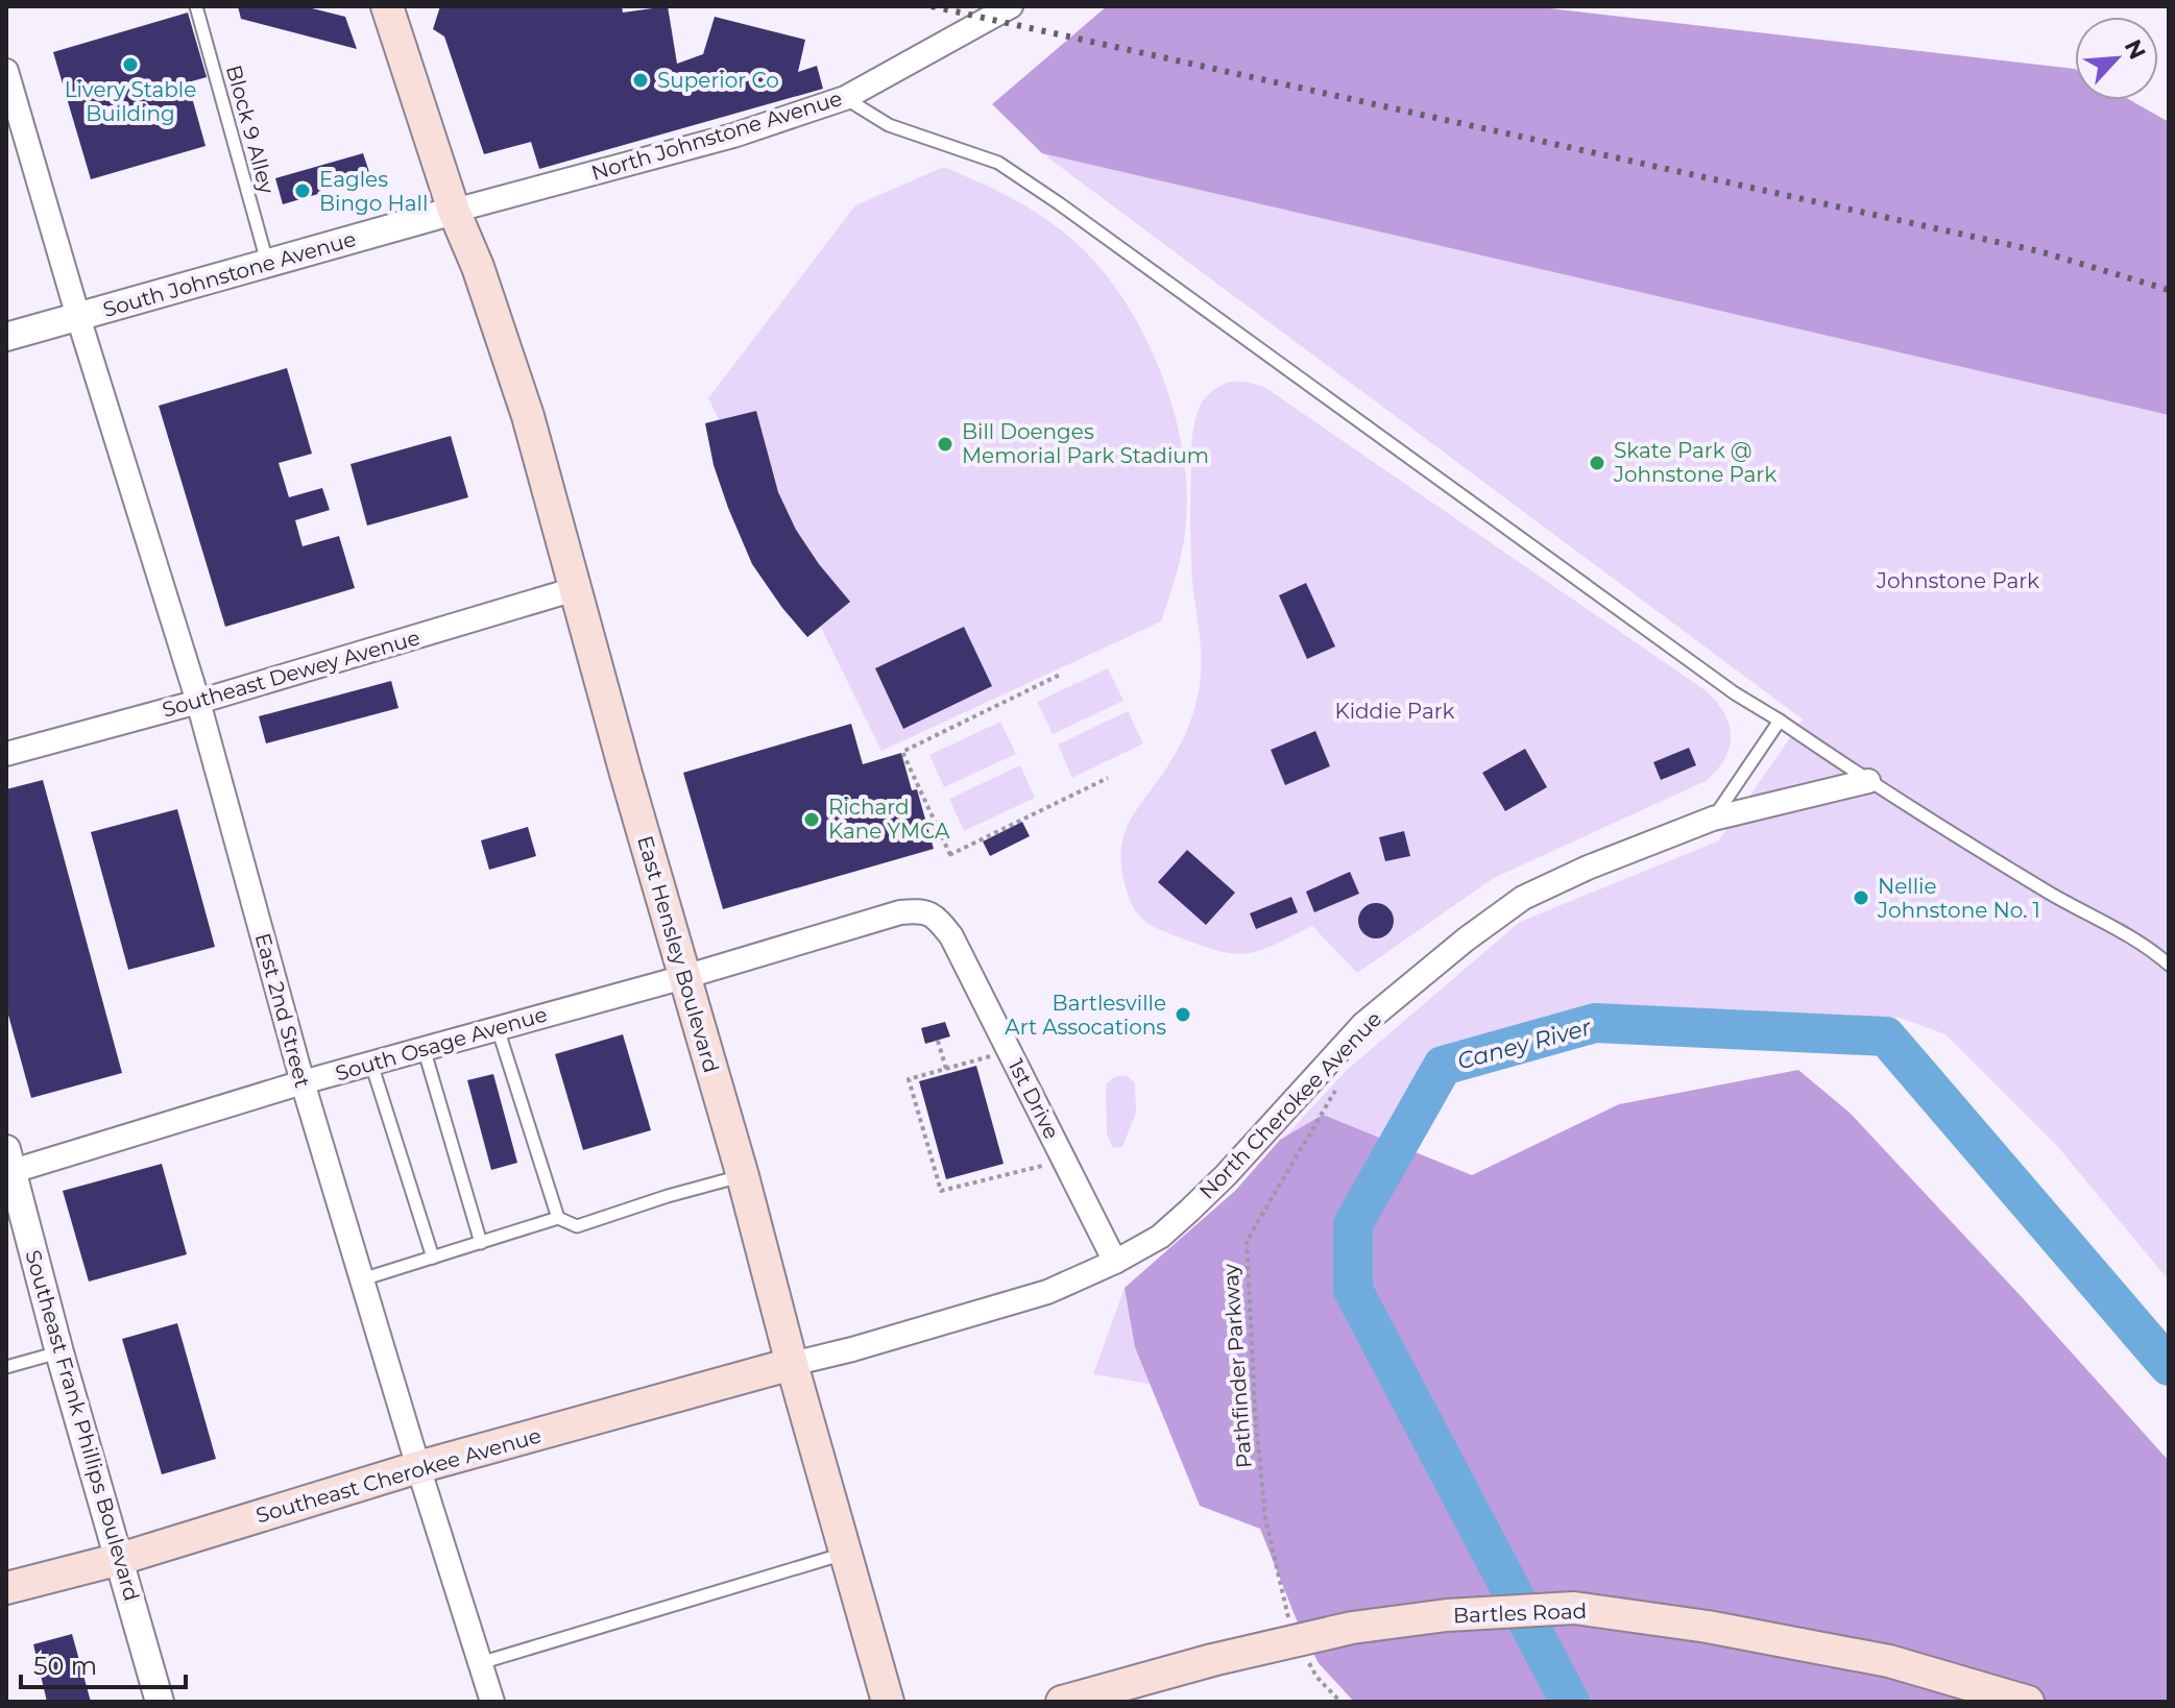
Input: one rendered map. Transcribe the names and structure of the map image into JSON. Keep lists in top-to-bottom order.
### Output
{
  "streets": {
    "main road": ["East Hensley Boulevard", "Southeast Cherokee Avenue", "Bartles Road"],
    "street": [
      "North Johnstone Avenue",
      "South Johnstone Avenue",
      "Southeast Dewey Avenue",
      "East 2nd Street",
      "South Osage Avenue",
      "1st Drive",
      "North Cherokee Avenue",
      "Southeast Frank Phillips Boulevard"
    ],
    "lane": ["Block 9 Alley"],
    "path": ["Pathfinder Parkway"]
  },
  "crossings": [
    ["Block 9 Alley", "South Johnstone Avenue"],
    ["North Johnstone Avenue", "South Johnstone Avenue"],
    ["North Johnstone Avenue", "East Hensley Boulevard"],
    ["South Johnstone Avenue", "East Hensley Boulevard"],
    ["South Johnstone Avenue", "East 2nd Street"],
    ["Southeast Dewey Avenue", "East Hensley Boulevard"],
    ["Southeast Dewey Avenue", "East 2nd Street"],
    ["East Hensley Boulevard", "South Osage Avenue"],
    ["East Hensley Boulevard", "North Cherokee Avenue"],
    ["East Hensley Boulevard", "Southeast Cherokee Avenue"],
    ["East 2nd Street", "South Osage Avenue"],
    ["East 2nd Street", "Southeast Cherokee Avenue"],
    ["South Osage Avenue", "1st Drive"],
    ["South Osage Avenue", "Southeast Frank Phillips Boulevard"],
    ["1st Drive", "North Cherokee Avenue"],
    ["North Cherokee Avenue", "Southeast Cherokee Avenue"],
    ["Southeast Frank Phillips Boulevard", "Southeast Cherokee Avenue"]
  ],
  "water": ["Caney River"],
  "parks": ["Johnstone Park", "Kiddie Park"],
  "places": [
    "Livery Stable Building",
    "Superior Co",
    "Eagles Bingo Hall",
    "Bill Doenges Memorial Park Stadium",
    "Skate Park @ Johnstone Park",
    "Richard Kane YMCA",
    "Nellie Johnstone No. 1",
    "Bartlesville Art Assocations"
  ],
  "scale_bar": "50 m",
  "north": "top right"
}
